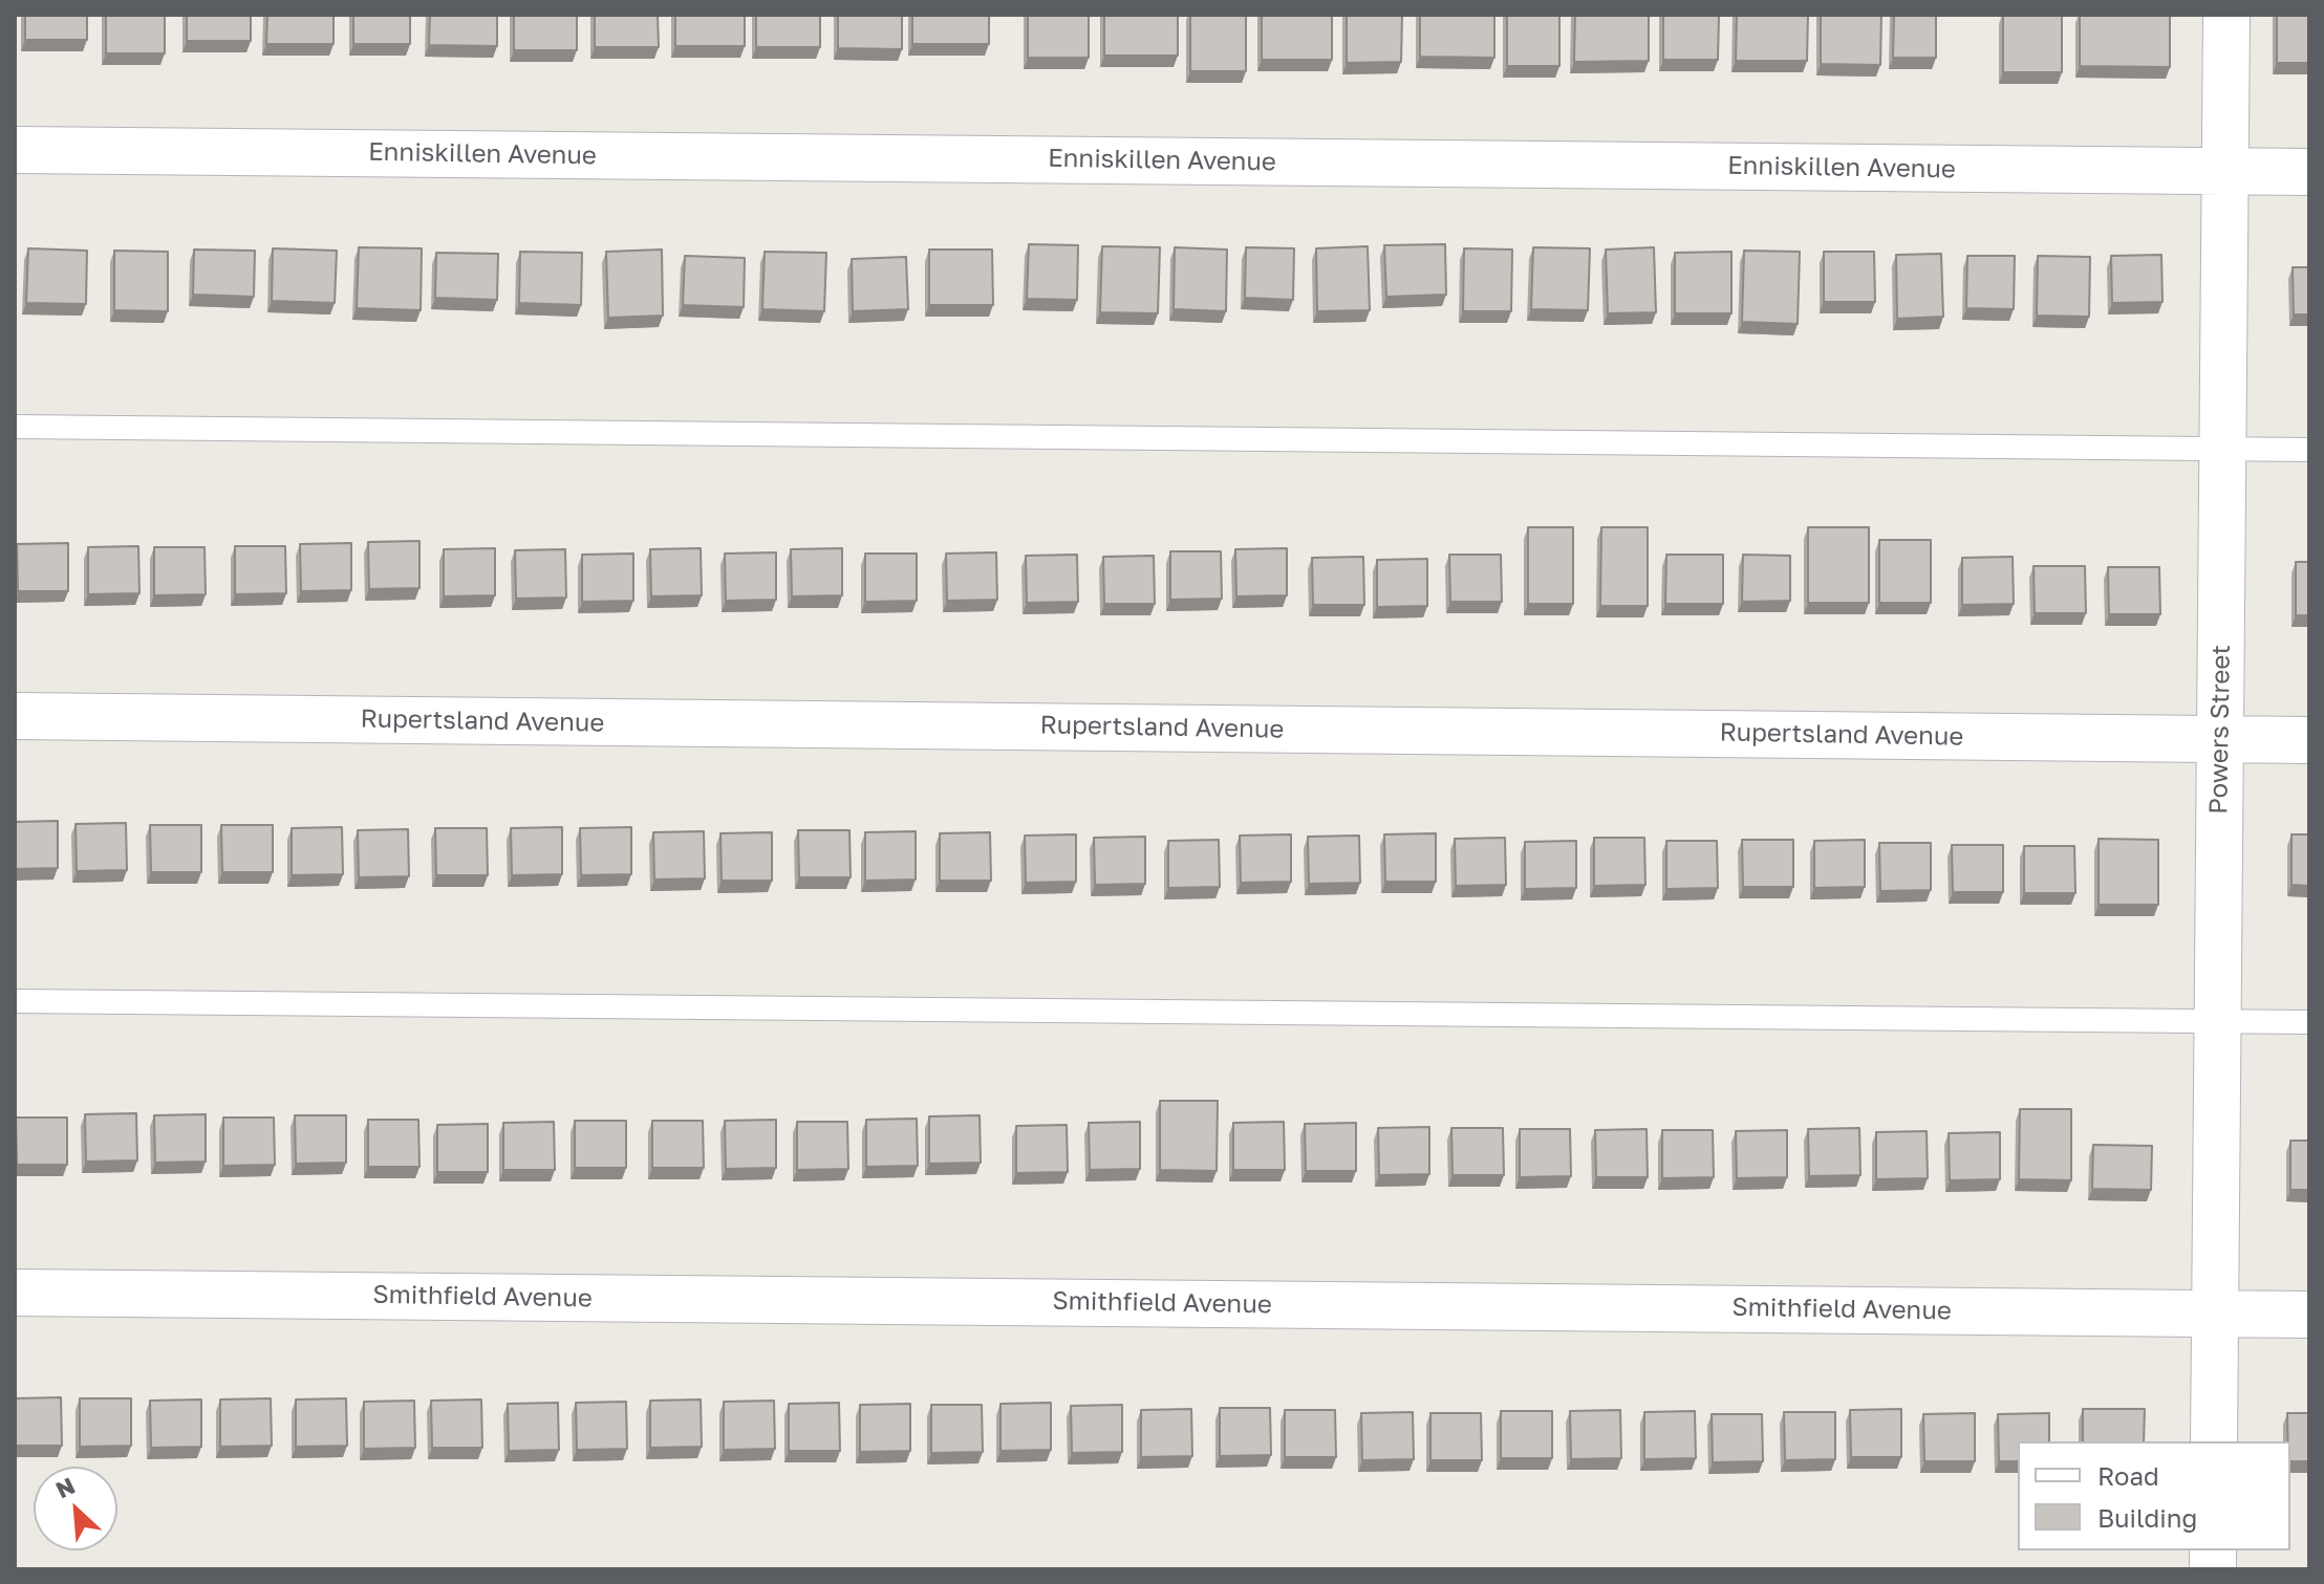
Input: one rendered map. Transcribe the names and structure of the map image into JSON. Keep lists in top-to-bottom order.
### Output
{
  "streets": {
    "street": [
      "Enniskillen Avenue",
      "Rupertsland Avenue",
      "Powers Street",
      "Smithfield Avenue"
    ]
  },
  "crossings": [
    ["Enniskillen Avenue", "Powers Street"],
    ["Rupertsland Avenue", "Powers Street"],
    ["Powers Street", "Smithfield Avenue"]
  ],
  "legend": ["Road", "Building"],
  "north": "top left"
}
